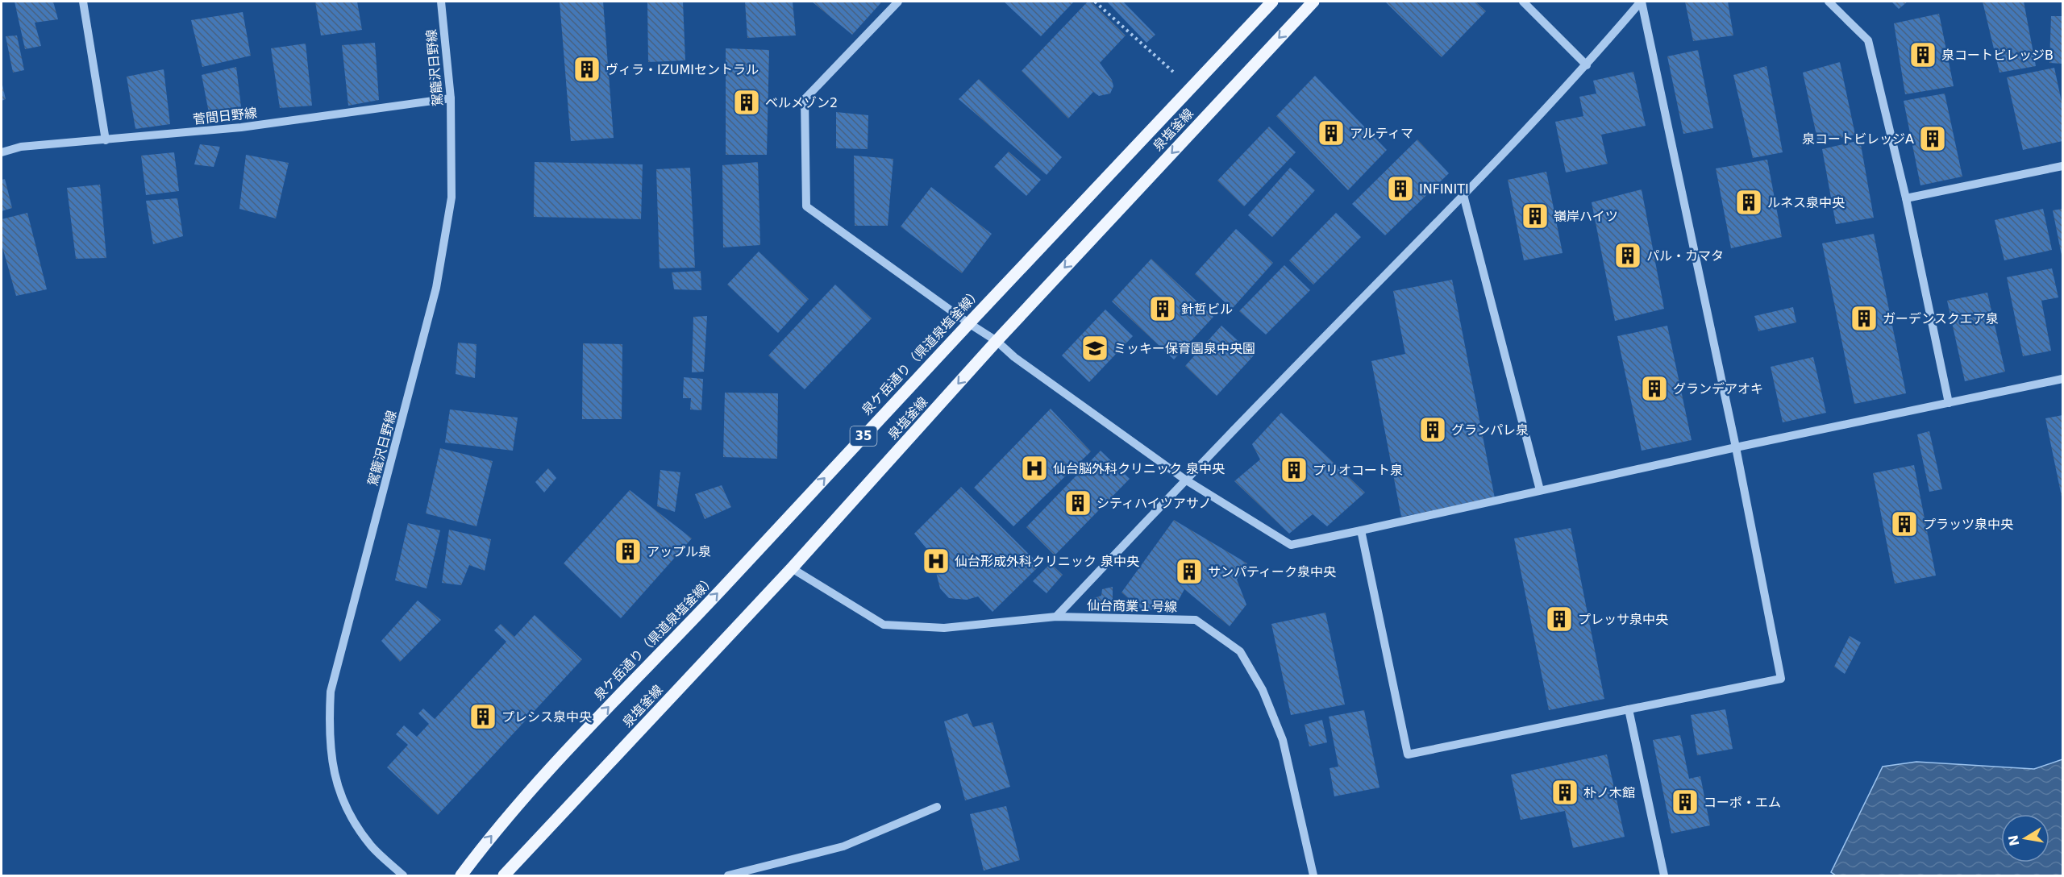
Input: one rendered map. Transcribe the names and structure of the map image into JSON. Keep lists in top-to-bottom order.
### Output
{
  "streets": {
    "main road": ["泉塩釜線", "泉ケ岳通り（県道泉塩釜線）", "35"],
    "street": ["駕籠沢日野線", "菅間日野線", "仙台商業１号線"]
  },
  "crossings": [
    ["駕籠沢日野線", "菅間日野線"],
    ["泉塩釜線", "仙台商業１号線"]
  ],
  "one_way": ["泉塩釜線", "泉ケ岳通り（県道泉塩釜線）"],
  "places": {
    "building": [
      "泉コートビレッジB",
      "ヴィラ・IZUMIセントラル",
      "ベルメゾン2",
      "アルティマ",
      "泉コートビレッジA",
      "INFINITI",
      "ルネス泉中央",
      "嶺岸ハイツ",
      "パル・カマタ",
      "針哲ビル",
      "ガーデンスクエア泉",
      "グランデアオキ",
      "グランパレ泉",
      "プリオコート泉",
      "シティハイツアサノ",
      "プラッツ泉中央",
      "アップル泉",
      "サンパティーク泉中央",
      "プレッサ泉中央",
      "プレシス泉中央",
      "朴ノ木館",
      "コーポ・エム"
    ],
    "school or university": ["ミッキー保育園泉中央園"],
    "hospital": ["仙台脳外科クリニック 泉中央", "仙台形成外科クリニック 泉中央"]
  },
  "north": "left"
}
